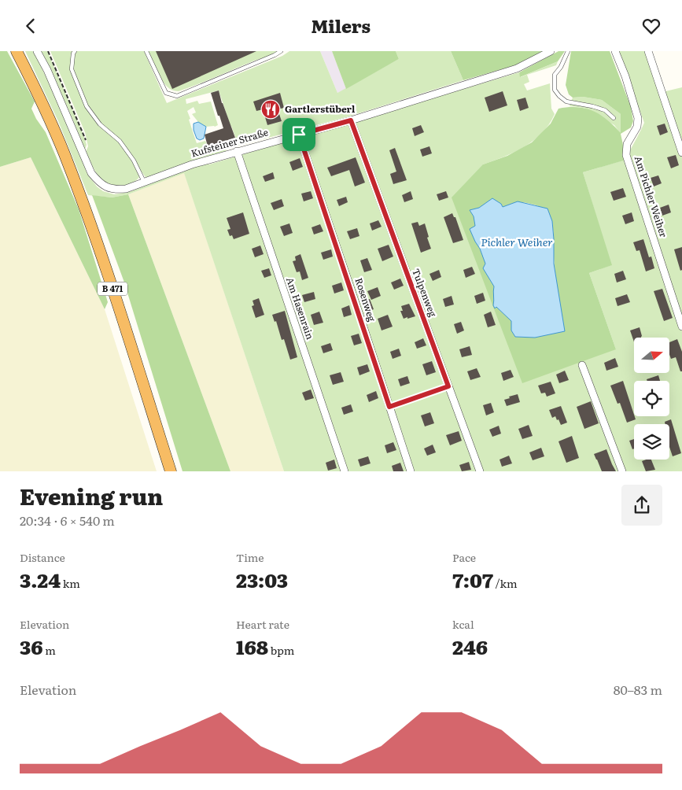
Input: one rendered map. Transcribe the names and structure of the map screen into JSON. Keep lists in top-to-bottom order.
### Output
{
  "streets": {
    "highway": ["B 471"],
    "street": [
      "Kufsteiner Straße",
      "Am Pichler Weiher",
      "Tulpenweg",
      "Rosenweg",
      "Am Hasenrain"
    ]
  },
  "crossings": [
    ["Kufsteiner Straße", "Tulpenweg"],
    ["Kufsteiner Straße", "Rosenweg"],
    ["Kufsteiner Straße", "Am Hasenrain"]
  ],
  "water": ["Pichler Weiher"],
  "places": {
    "restaurant": ["Gartlerstüberl"]
  },
  "north": "right",
  "page": {
    "header": "Milers",
    "heading": ["Evening run", "20:34 · 6 × 540 m"],
    "stats": [
      ["Distance", "3.24 km"],
      ["Time", "23:03"],
      ["Pace", "7:07 /km"],
      ["Elevation", "36 m"],
      ["Heart rate", "168 bpm"],
      ["kcal", "246"]
    ],
    "chart": ["Elevation", "80–83 m"]
  }
}
